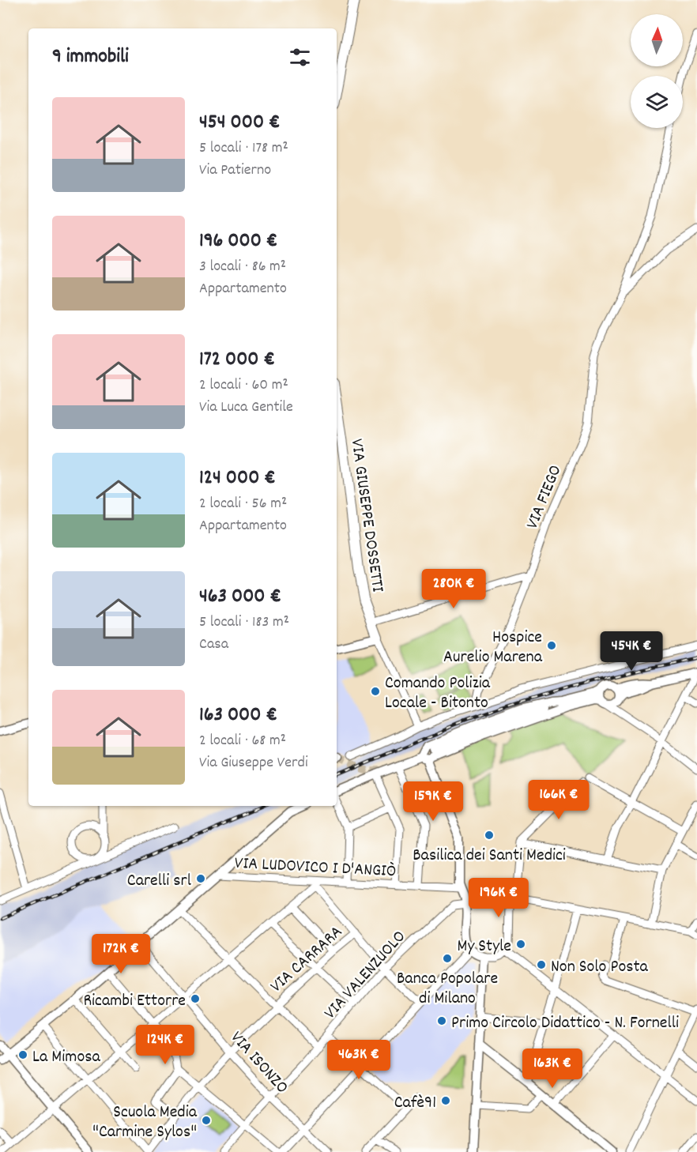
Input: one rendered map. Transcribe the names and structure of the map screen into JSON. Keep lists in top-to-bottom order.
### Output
{
  "streets": {
    "main road": ["VIA GIUSEPPE DOSSETTI"],
    "street": [
      "VIA FIEGO",
      "VIA LUDOVICO I D'ANGIÒ",
      "VIA CARRARA",
      "VIA VALENZUOLO",
      "VIA ISONZO"
    ]
  },
  "crossings": [
    ["VIA LUDOVICO I D'ANGIÒ", "VIA ISONZO"],
    ["VIA CARRARA", "VIA ISONZO"],
    ["VIA VALENZUOLO", "VIA ISONZO"]
  ],
  "places": [
    "Hospice Aurelio Marena",
    "Comando Polizia Locale - Bitonto",
    "Basilica dei Santi Medici",
    "Carelli srl",
    "My Style",
    "Banca Popolare di Milano",
    "Non Solo Posta",
    "Ricambi Ettorre",
    "Primo Circolo Didattico - N. Fornelli",
    "La Mimosa",
    "Cafè91",
    "Scuola Media \"Carmine Sylos\""
  ],
  "north": "top",
  "page": {
    "heading": "9 immobili",
    "list": [
      {
        "name": "454 000 €",
        "note": "5 locali · 178 m² · Via Patierno"
      },
      {
        "name": "196 000 €",
        "note": "3 locali · 86 m² · Appartamento"
      },
      {
        "name": "172 000 €",
        "note": "2 locali · 60 m² · Via Luca Gentile"
      },
      {
        "name": "124 000 €",
        "note": "2 locali · 56 m² · Appartamento"
      },
      {
        "name": "463 000 €",
        "note": "5 locali · 183 m² · Casa"
      },
      {
        "name": "163 000 €",
        "note": "2 locali · 68 m² · Via Giuseppe Verdi"
      }
    ],
    "price": [
      "280K €",
      "454K €",
      "166K €",
      "159K €",
      "196K €",
      "172K €",
      "124K €",
      "463K €",
      "163K €"
    ]
  }
}
